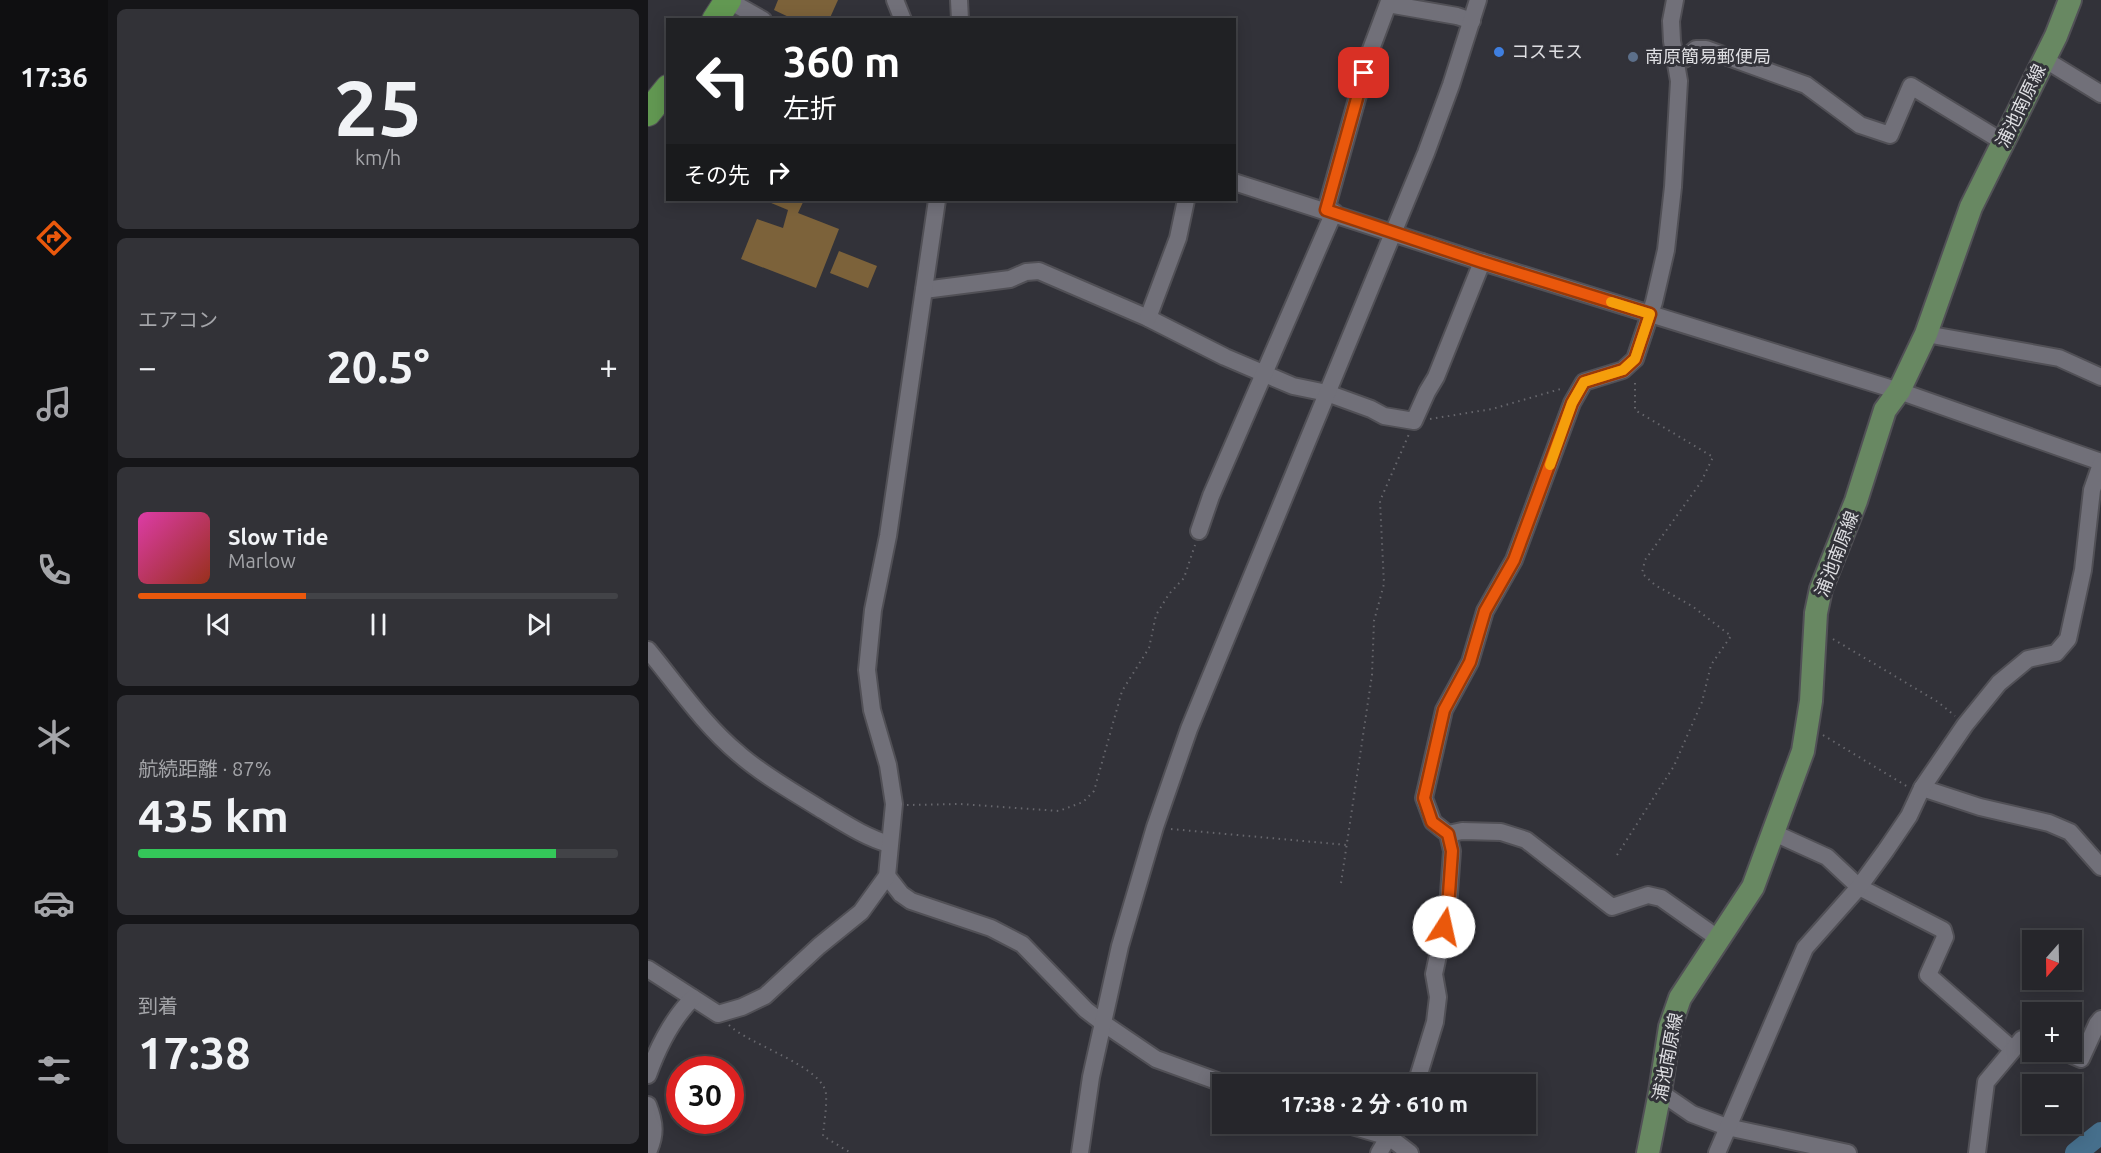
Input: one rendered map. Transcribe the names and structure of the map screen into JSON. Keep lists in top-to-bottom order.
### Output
{
  "streets": {
    "main road": ["浦池南原線"]
  },
  "places": ["コスモス", "南原簡易郵便局"],
  "north": "bottom",
  "page": {
    "tabs": "17:36",
    "tile": [
      ["25", "km/h"],
      "エアコン",
      ["航続距離 · 87%", "435 km"],
      ["到着", "17:38"]
    ],
    "turn": ["360 m", "左折"],
    "then": "その先",
    "heat": ["−", "20.5°", "+"],
    "song": ["Slow Tide", "Marlow"],
    "map_buttons": ["+", "−"],
    "limit": "30",
    "trip": "17:38 · 2 分 · 610 m"
  }
}
